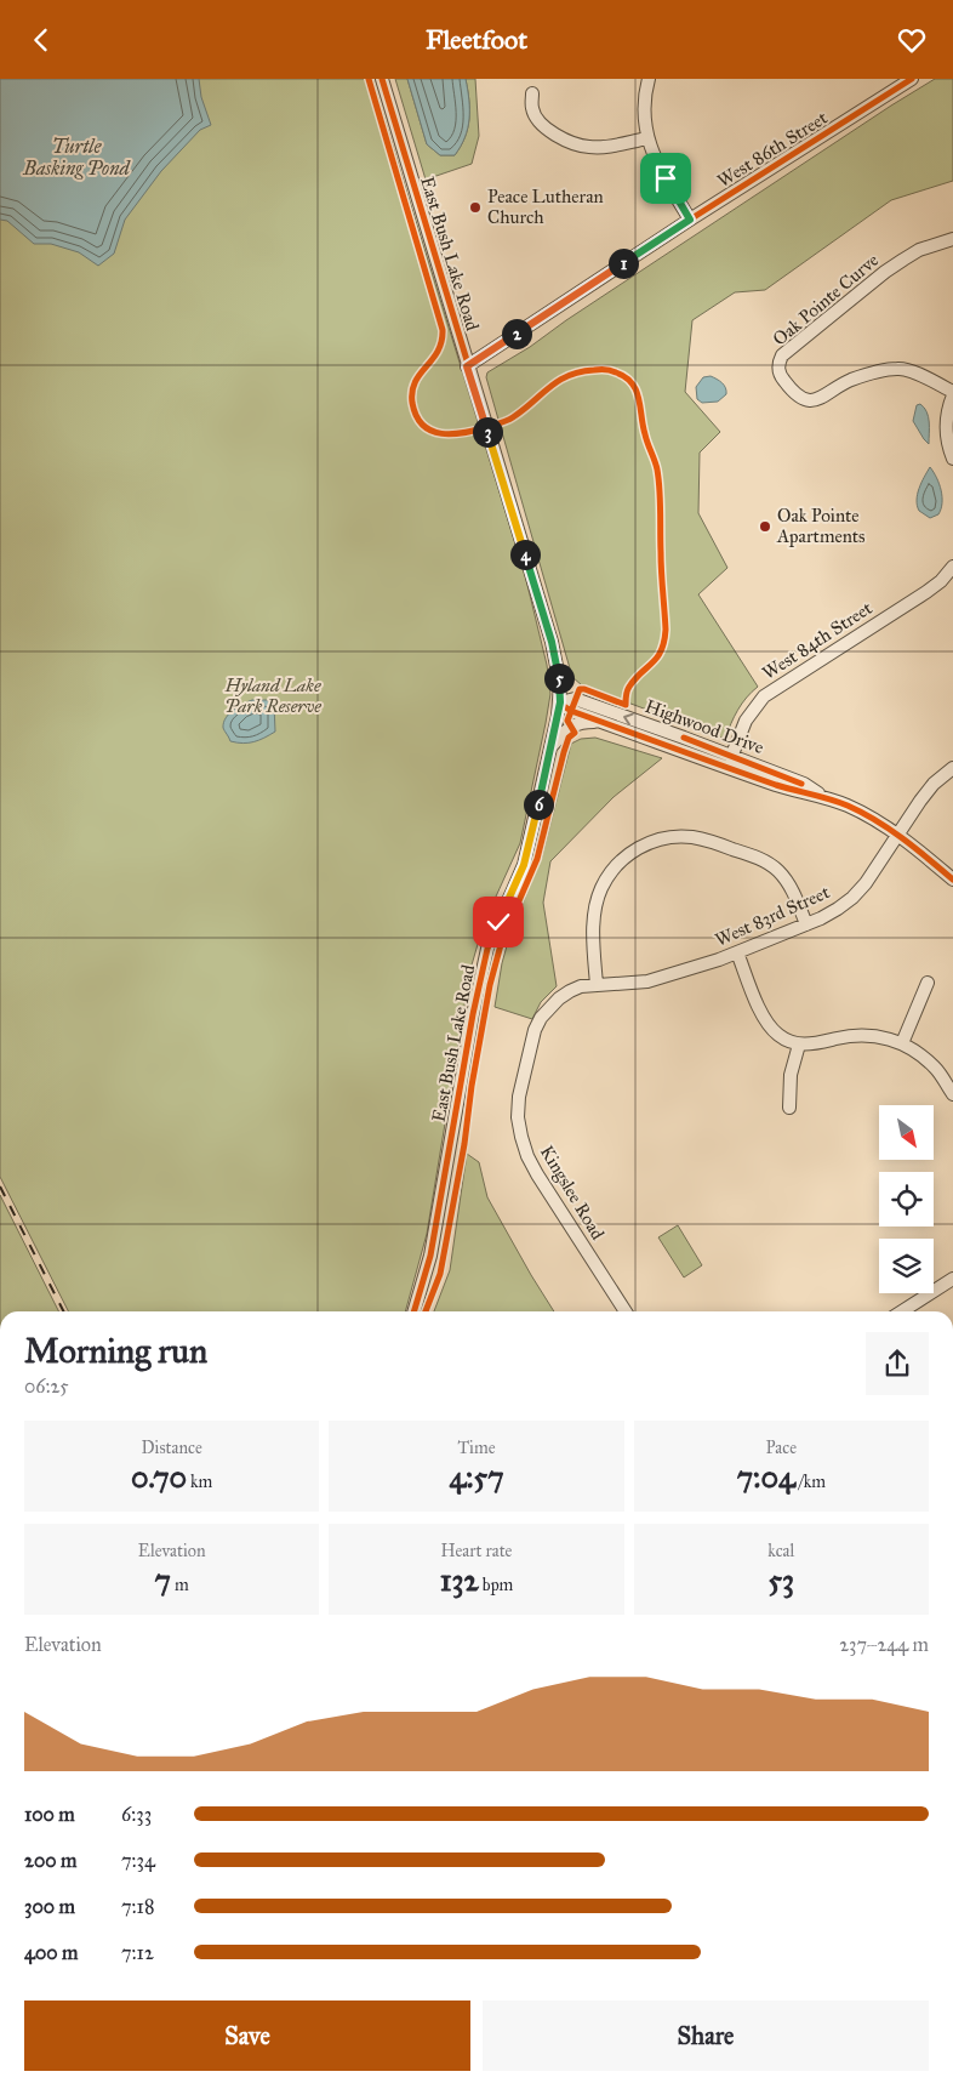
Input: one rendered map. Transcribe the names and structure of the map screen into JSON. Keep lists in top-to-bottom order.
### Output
{
  "streets": {
    "street": [
      "West 86th Street",
      "East Bush Lake Road",
      "Oak Pointe Curve",
      "West 84th Street",
      "Highwood Drive",
      "West 83rd Street",
      "Kingslee Road"
    ]
  },
  "crossings": [
    ["West 86th Street", "East Bush Lake Road"],
    ["East Bush Lake Road", "Highwood Drive"],
    ["West 84th Street", "Highwood Drive"],
    ["Highwood Drive", "West 83rd Street"],
    ["West 83rd Street", "Kingslee Road"]
  ],
  "water": ["Turtle Basking Pond"],
  "parks": ["Hyland Lake Park Reserve"],
  "places": ["Peace Lutheran Church", "Oak Pointe Apartments"],
  "north": "bottom right",
  "page": {
    "header": "Fleetfoot",
    "pins": [
      "1",
      "2",
      "3",
      "4",
      "5",
      "6"
    ],
    "heading": ["Morning run", "06:25"],
    "stats": [
      ["Distance", "0.70 km"],
      ["Time", "4:57"],
      ["Pace", "7:04 /km"],
      ["Elevation", "7 m"],
      ["Heart rate", "132 bpm"],
      ["kcal", "53"]
    ],
    "chart": ["Elevation", "237–244 m"],
    "list": [
      {
        "name": "100 m",
        "note": "6:33"
      },
      {
        "name": "200 m",
        "note": "7:34"
      },
      {
        "name": "300 m",
        "note": "7:18"
      },
      {
        "name": "400 m",
        "note": "7:12"
      }
    ],
    "buttons": ["Save", "Share"]
  }
}
